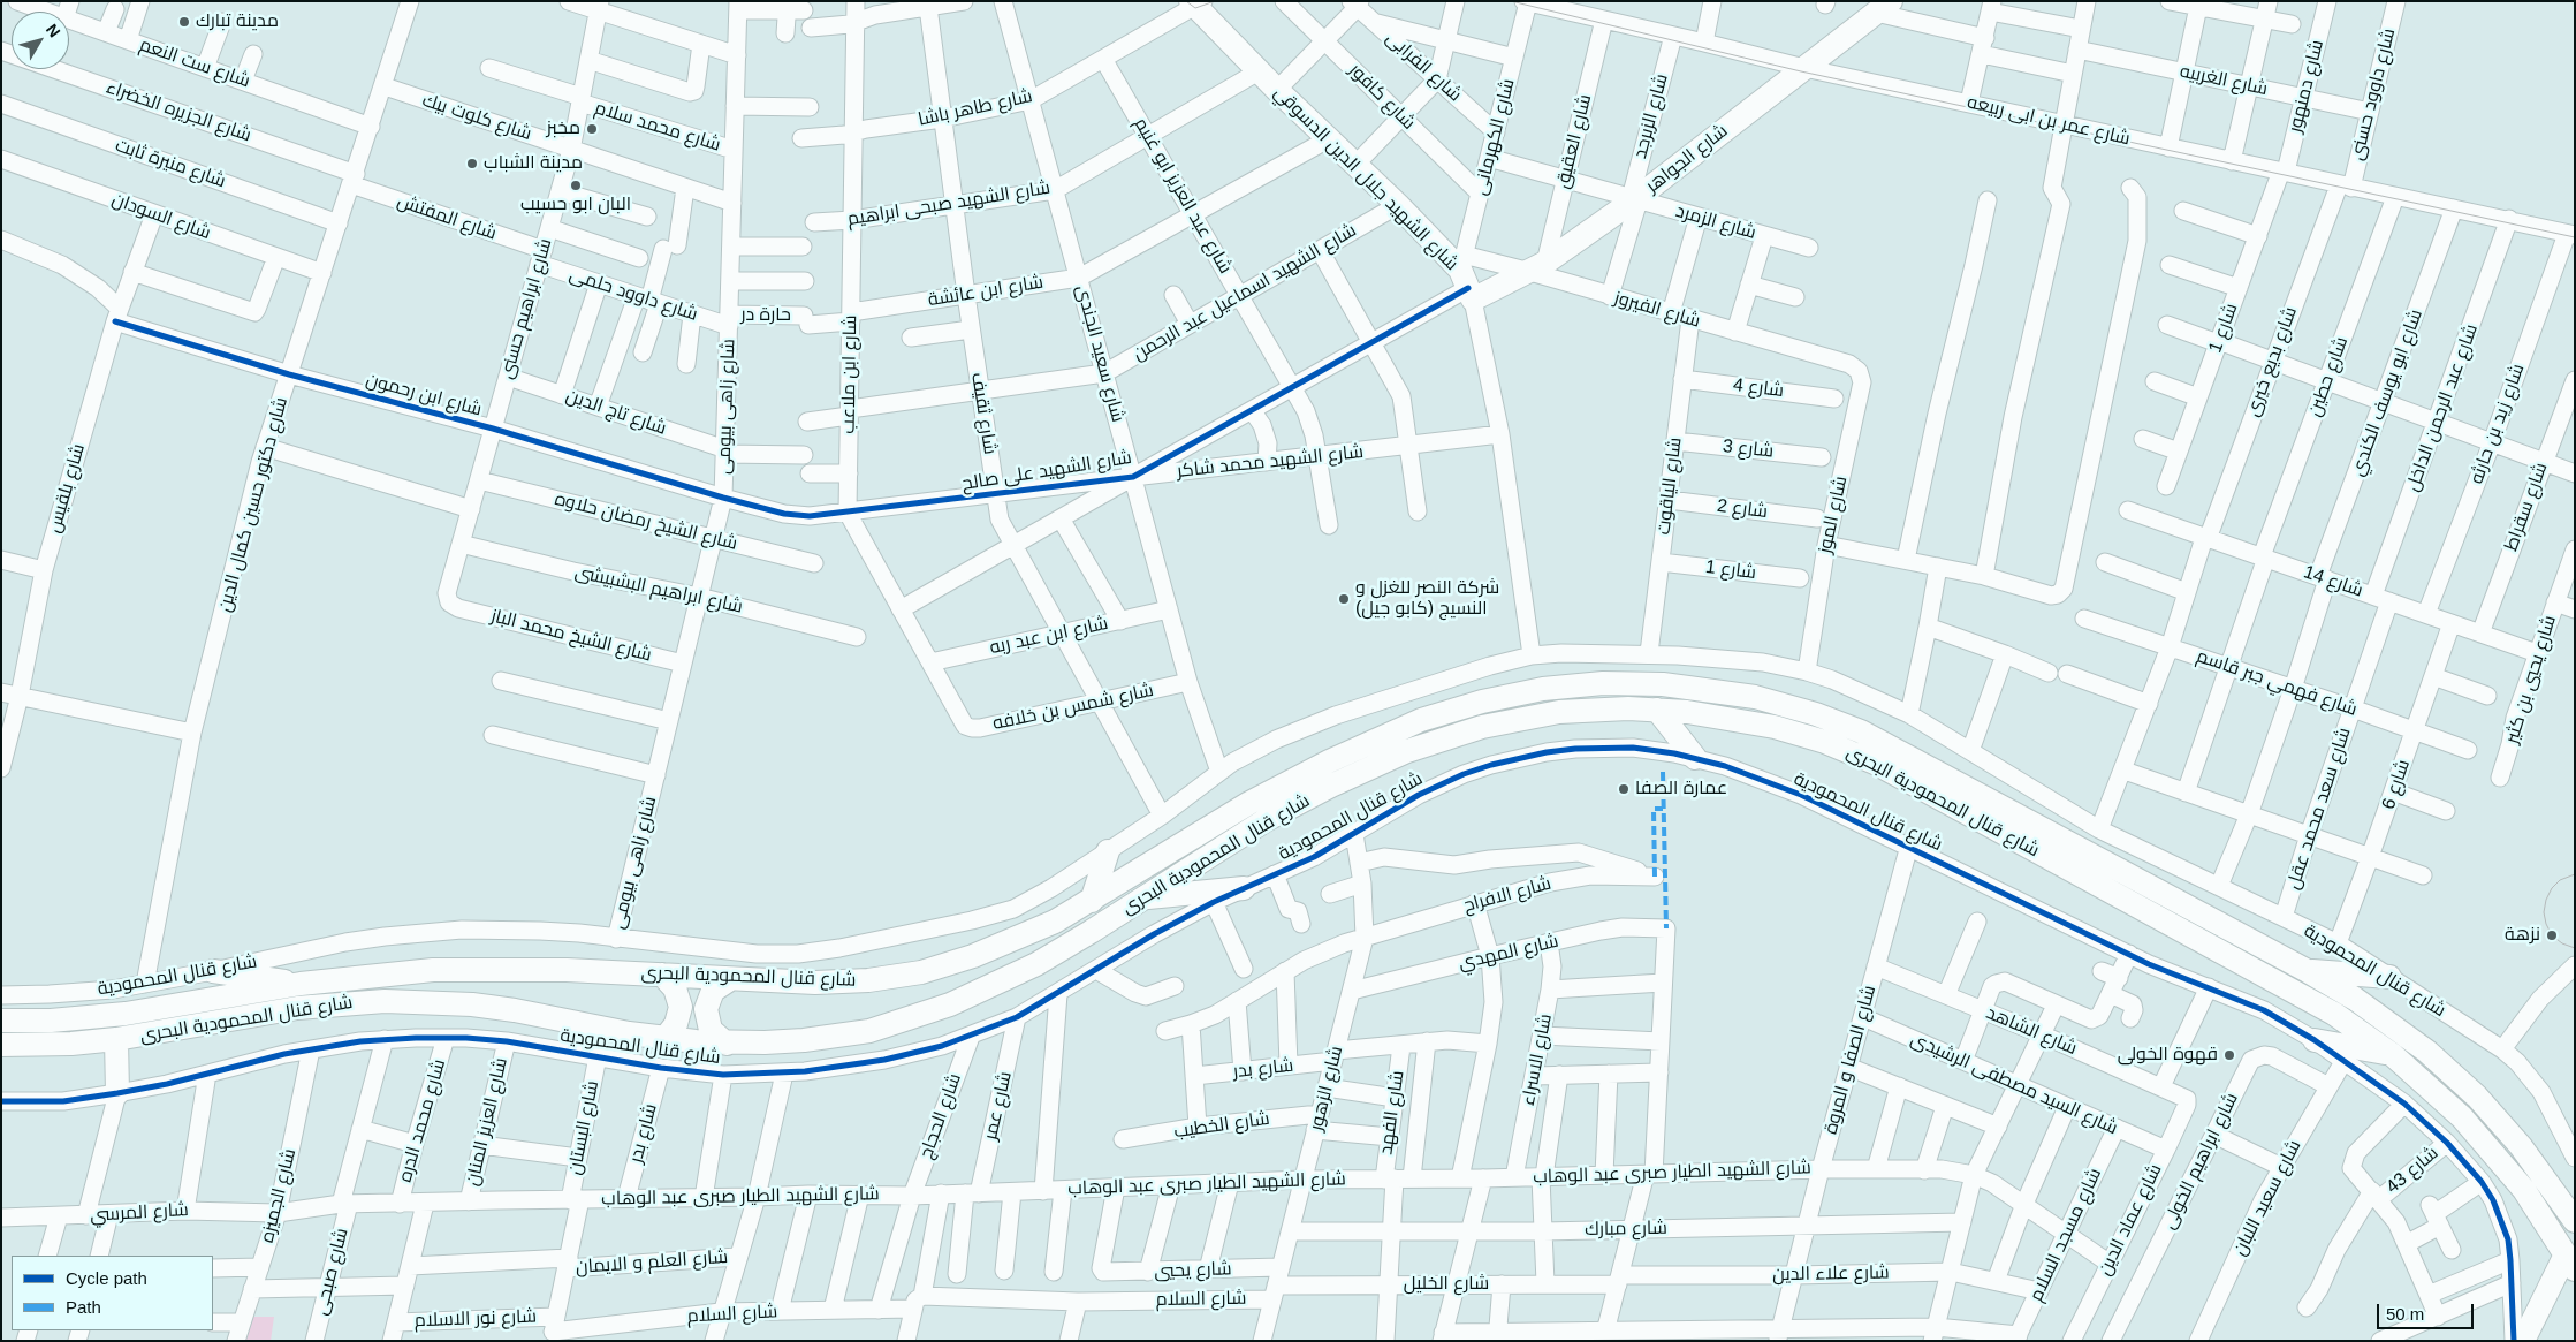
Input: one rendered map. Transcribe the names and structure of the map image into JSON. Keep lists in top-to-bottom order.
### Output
{
  "streets": {
    "main road": ["شارع الجواهر", "شارع الشهيد جلال الدين الدسوقي", "شارع قنال المحمودية البحرى"],
    "street": [
      "شارع ست النعم",
      "شارع الفرابى",
      "شارع الغربيه",
      "شارع دمنهور",
      "شارع داوود حسنى",
      "شارع كافور",
      "شارع طاهر باشا",
      "شارع الجزيره الخضراء",
      "شارع الزبرجد",
      "شارع كلوت بيك",
      "شارع عمر بن ابى ربيعه",
      "شارع محمد سلام",
      "شارع الكهرمانى",
      "شارع العقيق",
      "شارع منيرة ثابت",
      "شارع عبد العزيز ابو غنيم",
      "شارع الشهيد صبحى ابراهيم",
      "شارع السودان",
      "شارع المفتش",
      "شارع الزمرد",
      "شارع ابن عائشة",
      "شارع الشهيد اسماعيل عبد الرحمن",
      "شارع داوود حلمى",
      "شارع ابراهيم حسنى",
      "شارع الفيروز",
      "حارة در",
      "شارع 1",
      "شارع سعيد الجندى",
      "شارع بديع خيرى",
      "شارع ابن ملاعب",
      "شارع حطين",
      "شارع 4",
      "شارع ابو يوسف الكندي",
      "شارع ابن رحمون",
      "شارع زاهى بيومى",
      "شارع عبد الرحمن الداخل",
      "شارع تاج الدين",
      "شارع ثقيف",
      "شارع زيد بن حارثه",
      "شارع 3",
      "شارع الشهيد محمد شاكر",
      "شارع الشهيد على صالح",
      "شارع الياقوت",
      "شارع بلقيس",
      "شارع دكتور حسين كمال الدين",
      "شارع سقراط",
      "شارع 2",
      "شارع الموز",
      "شارع الشيخ رمضان حلاوه",
      "شارع 14",
      "شارع ابراهيم البشبيشى",
      "شارع الشيخ محمد الباز",
      "شارع ابن عبد ربه",
      "شارع يحيي بن كثير",
      "شارع فهمي جبر قاسم",
      "شارع شمس بن خلافه",
      "شارع 6",
      "شارع سعد محمد عقل",
      "شارع قنال المحمودية",
      "شارع الافراح",
      "شارع المهدي",
      "شارع الشاهد",
      "شارع الاسراء",
      "شارع الصفا و المروة",
      "شارع بدر",
      "شارع السيد مصطفى الرشيدى",
      "شارع الزهور",
      "شارع عمر",
      "شارع الفهد",
      "شارع الحجاج",
      "شارع محمد الدره",
      "شارع العزيز المنان",
      "شارع الخطيب",
      "شارع البستان",
      "شارع ابراهيم الخولى",
      "شارع 43",
      "شارع الشهيد الطيار صبرى عبد الوهاب",
      "شارع الجميزه",
      "شارع سعيد اللبان",
      "شارع المرسي",
      "شارع عماد الدين",
      "شارع مبارك",
      "شارع مسجد السلام",
      "شارع العلم و الايمان",
      "شارع يحيي",
      "شارع صبحى",
      "شارع علاء الدين",
      "شارع الخليل",
      "شارع السلام",
      "شارع نور الاسلام"
    ]
  },
  "crossings": [
    ["شارع ست النعم", "شارع دكتور حسين كمال الدين"],
    ["شارع الفرابى", "شارع الكهرمانى"],
    ["شارع الغربيه", "شارع دمنهور"],
    ["شارع الغربيه", "شارع داوود حسنى"],
    ["شارع دمنهور", "شارع عمر بن ابى ربيعه"],
    ["شارع دمنهور", "شارع 1"],
    ["شارع داوود حسنى", "شارع عمر بن ابى ربيعه"],
    ["شارع داوود حسنى", "شارع بديع خيرى"],
    ["شارع كافور", "شارع الكهرمانى"],
    ["شارع طاهر باشا", "شارع الشهيد جلال الدين الدسوقي"],
    ["شارع طاهر باشا", "شارع عبد العزيز ابو غنيم"],
    ["شارع طاهر باشا", "شارع سعيد الجندى"],
    ["شارع طاهر باشا", "شارع ابن ملاعب"],
    ["شارع طاهر باشا", "شارع ثقيف"],
    ["شارع الجزيره الخضراء", "شارع المفتش"],
    ["شارع الجزيره الخضراء", "شارع دكتور حسين كمال الدين"],
    ["شارع الزبرجد", "شارع عمر بن ابى ربيعه"],
    ["شارع الزبرجد", "شارع الجواهر"],
    ["شارع الزبرجد", "شارع الزمرد"],
    ["شارع الزبرجد", "شارع الفيروز"],
    ["شارع كلوت بيك", "شارع ابراهيم حسنى"],
    ["شارع كلوت بيك", "شارع زاهى بيومى"],
    ["شارع كلوت بيك", "شارع دكتور حسين كمال الدين"],
    ["شارع عمر بن ابى ربيعه", "شارع الكهرمانى"],
    ["شارع عمر بن ابى ربيعه", "شارع العقيق"],
    ["شارع عمر بن ابى ربيعه", "شارع الجواهر"],
    ["شارع عمر بن ابى ربيعه", "شارع 1"],
    ["شارع عمر بن ابى ربيعه", "شارع بديع خيرى"],
    ["شارع عمر بن ابى ربيعه", "شارع حطين"],
    ["شارع عمر بن ابى ربيعه", "شارع ابو يوسف الكندي"],
    ["شارع عمر بن ابى ربيعه", "شارع عبد الرحمن الداخل"],
    ["شارع عمر بن ابى ربيعه", "شارع زيد بن حارثه"],
    ["شارع محمد سلام", "شارع ابراهيم حسنى"],
    ["شارع محمد سلام", "شارع زاهى بيومى"],
    ["شارع الكهرمانى", "شارع الجواهر"],
    ["شارع الكهرمانى", "شارع الشهيد جلال الدين الدسوقي"],
    ["شارع الكهرمانى", "شارع الزمرد"],
    ["شارع الكهرمانى", "شارع الفيروز"],
    ["شارع الكهرمانى", "شارع الشهيد على صالح"],
    ["شارع العقيق", "شارع الجواهر"],
    ["شارع العقيق", "شارع الزمرد"],
    ["شارع العقيق", "شارع الفيروز"],
    ["شارع الجواهر", "شارع الشهيد جلال الدين الدسوقي"],
    ["شارع الجواهر", "شارع الزمرد"],
    ["شارع الجواهر", "شارع الفيروز"],
    ["شارع الجواهر", "شارع الشهيد على صالح"],
    ["شارع منيرة ثابت", "شارع دكتور حسين كمال الدين"],
    ["شارع الشهيد جلال الدين الدسوقي", "شارع الشهيد صبحى ابراهيم"],
    ["شارع الشهيد جلال الدين الدسوقي", "شارع ابن عائشة"],
    ["شارع الشهيد جلال الدين الدسوقي", "شارع الشهيد اسماعيل عبد الرحمن"],
    ["شارع الشهيد جلال الدين الدسوقي", "شارع الفيروز"],
    ["شارع الشهيد جلال الدين الدسوقي", "شارع الشهيد على صالح"],
    ["شارع عبد العزيز ابو غنيم", "شارع الشهيد صبحى ابراهيم"],
    ["شارع عبد العزيز ابو غنيم", "شارع ابن عائشة"],
    ["شارع عبد العزيز ابو غنيم", "شارع الشهيد اسماعيل عبد الرحمن"],
    ["شارع عبد العزيز ابو غنيم", "شارع الشهيد محمد شاكر"],
    ["شارع عبد العزيز ابو غنيم", "شارع الشهيد على صالح"],
    ["شارع الشهيد صبحى ابراهيم", "شارع سعيد الجندى"],
    ["شارع الشهيد صبحى ابراهيم", "شارع ابن ملاعب"],
    ["شارع الشهيد صبحى ابراهيم", "شارع ثقيف"],
    ["شارع السودان", "شارع بلقيس"],
    ["شارع السودان", "شارع دكتور حسين كمال الدين"],
    ["شارع المفتش", "شارع داوود حلمى"],
    ["شارع المفتش", "شارع ابراهيم حسنى"],
    ["شارع المفتش", "شارع دكتور حسين كمال الدين"],
    ["شارع ابن عائشة", "حارة در"],
    ["شارع ابن عائشة", "شارع سعيد الجندى"],
    ["شارع ابن عائشة", "شارع ابن ملاعب"],
    ["شارع ابن عائشة", "شارع ثقيف"],
    ["شارع الشهيد اسماعيل عبد الرحمن", "شارع سعيد الجندى"],
    ["شارع الشهيد اسماعيل عبد الرحمن", "شارع ابن ملاعب"],
    ["شارع الشهيد اسماعيل عبد الرحمن", "شارع ثقيف"],
    ["شارع داوود حلمى", "شارع ابراهيم حسنى"],
    ["شارع داوود حلمى", "حارة در"],
    ["شارع داوود حلمى", "شارع زاهى بيومى"],
    ["شارع ابراهيم حسنى", "شارع ابن رحمون"],
    ["شارع ابراهيم حسنى", "شارع تاج الدين"],
    ["شارع ابراهيم حسنى", "شارع الشيخ رمضان حلاوه"],
    ["شارع ابراهيم حسنى", "شارع ابراهيم البشبيشى"],
    ["شارع ابراهيم حسنى", "شارع الشيخ محمد الباز"],
    ["شارع الفيروز", "شارع الشهيد على صالح"],
    ["شارع الفيروز", "شارع الياقوت"],
    ["شارع الفيروز", "شارع الموز"],
    ["حارة در", "شارع زاهى بيومى"],
    ["شارع 1", "شارع الياقوت"],
    ["شارع سعيد الجندى", "شارع الشهيد محمد شاكر"],
    ["شارع سعيد الجندى", "شارع الشهيد على صالح"],
    ["شارع سعيد الجندى", "شارع ابن عبد ربه"],
    ["شارع سعيد الجندى", "شارع شمس بن خلافه"],
    ["شارع سعيد الجندى", "شارع قنال المحمودية"],
    ["شارع بديع خيرى", "شارع 14"],
    ["شارع بديع خيرى", "شارع فهمي جبر قاسم"],
    ["شارع بديع خيرى", "شارع قنال المحمودية"],
    ["شارع ابن ملاعب", "شارع الشهيد على صالح"],
    ["شارع حطين", "شارع 14"],
    ["شارع حطين", "شارع فهمي جبر قاسم"],
    ["شارع 4", "شارع الياقوت"],
    ["شارع ابو يوسف الكندي", "شارع 14"],
    ["شارع ابو يوسف الكندي", "شارع فهمي جبر قاسم"],
    ["شارع ابو يوسف الكندي", "شارع قنال المحمودية"],
    ["شارع ابن رحمون", "شارع زاهى بيومى"],
    ["شارع ابن رحمون", "شارع الشهيد على صالح"],
    ["شارع ابن رحمون", "شارع بلقيس"],
    ["شارع ابن رحمون", "شارع دكتور حسين كمال الدين"],
    ["شارع زاهى بيومى", "شارع تاج الدين"],
    ["شارع زاهى بيومى", "شارع الشهيد على صالح"],
    ["شارع زاهى بيومى", "شارع الشيخ رمضان حلاوه"],
    ["شارع زاهى بيومى", "شارع ابراهيم البشبيشى"],
    ["شارع زاهى بيومى", "شارع الشيخ محمد الباز"],
    ["شارع زاهى بيومى", "شارع قنال المحمودية"],
    ["شارع عبد الرحمن الداخل", "شارع 14"],
    ["شارع عبد الرحمن الداخل", "شارع سعد محمد عقل"],
    ["شارع ثقيف", "شارع الشهيد محمد شاكر"],
    ["شارع ثقيف", "شارع الشهيد على صالح"],
    ["شارع ثقيف", "شارع ابن عبد ربه"],
    ["شارع ثقيف", "شارع شمس بن خلافه"],
    ["شارع ثقيف", "شارع قنال المحمودية"],
    ["شارع زيد بن حارثه", "شارع 14"],
    ["شارع 3", "شارع الياقوت"],
    ["شارع الشهيد محمد شاكر", "شارع الشهيد على صالح"],
    ["شارع الياقوت", "شارع 2"],
    ["شارع الياقوت", "شارع قنال المحمودية"],
    ["شارع دكتور حسين كمال الدين", "شارع قنال المحمودية"],
    ["شارع سقراط", "شارع 14"],
    ["شارع الموز", "شارع قنال المحمودية"],
    ["شارع 14", "شارع يحيي بن كثير"],
    ["شارع 14", "شارع 6"],
    ["شارع 14", "شارع سعد محمد عقل"],
    ["شارع ابن عبد ربه", "شارع شمس بن خلافه"],
    ["شارع فهمي جبر قاسم", "شارع 6"],
    ["شارع فهمي جبر قاسم", "شارع سعد محمد عقل"],
    ["شارع 6", "شارع قنال المحمودية"],
    ["شارع سعد محمد عقل", "شارع قنال المحمودية"],
    ["شارع قنال المحمودية", "شارع الصفا و المروة"],
    ["شارع قنال المحمودية", "شارع بدر"],
    ["شارع قنال المحمودية", "شارع الزهور"],
    ["شارع قنال المحمودية", "شارع عمر"],
    ["شارع قنال المحمودية", "شارع الحجاج"],
    ["شارع قنال المحمودية", "شارع محمد الدره"],
    ["شارع قنال المحمودية", "شارع العزيز المنان"],
    ["شارع قنال المحمودية", "شارع البستان"],
    ["شارع قنال المحمودية", "شارع 43"],
    ["شارع قنال المحمودية", "شارع الجميزه"],
    ["شارع قنال المحمودية", "شارع سعيد اللبان"],
    ["شارع قنال المحمودية", "شارع صبحى"],
    ["شارع الافراح", "شارع الزهور"],
    ["شارع المهدي", "شارع الاسراء"],
    ["شارع المهدي", "شارع الزهور"],
    ["شارع الشاهد", "شارع الصفا و المروة"],
    ["شارع الشاهد", "شارع عماد الدين"],
    ["شارع الاسراء", "شارع الشهيد الطيار صبرى عبد الوهاب"],
    ["شارع الصفا و المروة", "شارع السيد مصطفى الرشيدى"],
    ["شارع الصفا و المروة", "شارع الشهيد الطيار صبرى عبد الوهاب"],
    ["شارع الصفا و المروة", "شارع مبارك"],
    ["شارع الصفا و المروة", "شارع علاء الدين"],
    ["شارع بدر", "شارع الزهور"],
    ["شارع بدر", "شارع الفهد"],
    ["شارع بدر", "شارع الشهيد الطيار صبرى عبد الوهاب"],
    ["شارع السيد مصطفى الرشيدى", "شارع عماد الدين"],
    ["شارع السيد مصطفى الرشيدى", "شارع مسجد السلام"],
    ["شارع الزهور", "شارع الخطيب"],
    ["شارع الزهور", "شارع الشهيد الطيار صبرى عبد الوهاب"],
    ["شارع الزهور", "شارع مبارك"],
    ["شارع الزهور", "شارع يحيي"],
    ["شارع الزهور", "شارع الخليل"],
    ["شارع الزهور", "شارع السلام"],
    ["شارع عمر", "شارع الشهيد الطيار صبرى عبد الوهاب"],
    ["شارع الفهد", "شارع الخطيب"],
    ["شارع الفهد", "شارع الشهيد الطيار صبرى عبد الوهاب"],
    ["شارع الحجاج", "شارع الشهيد الطيار صبرى عبد الوهاب"],
    ["شارع الحجاج", "شارع السلام"],
    ["شارع محمد الدره", "شارع الشهيد الطيار صبرى عبد الوهاب"],
    ["شارع العزيز المنان", "شارع الشهيد الطيار صبرى عبد الوهاب"],
    ["شارع البستان", "شارع الشهيد الطيار صبرى عبد الوهاب"],
    ["شارع البستان", "شارع العلم و الايمان"],
    ["شارع البستان", "شارع السلام"],
    ["شارع البستان", "شارع نور الاسلام"],
    ["شارع ابراهيم الخولى", "شارع سعيد اللبان"],
    ["شارع الشهيد الطيار صبرى عبد الوهاب", "شارع الجميزه"],
    ["شارع الشهيد الطيار صبرى عبد الوهاب", "شارع المرسي"],
    ["شارع الشهيد الطيار صبرى عبد الوهاب", "شارع عماد الدين"],
    ["شارع الشهيد الطيار صبرى عبد الوهاب", "شارع مسجد السلام"],
    ["شارع الشهيد الطيار صبرى عبد الوهاب", "شارع يحيي"],
    ["شارع الشهيد الطيار صبرى عبد الوهاب", "شارع صبحى"],
    ["شارع الجميزه", "شارع المرسي"],
    ["شارع مسجد السلام", "شارع علاء الدين"],
    ["شارع علاء الدين", "شارع الخليل"],
    ["شارع الخليل", "شارع السلام"],
    ["شارع السلام", "شارع نور الاسلام"]
  ],
  "places": [
    "مدينة تبارك",
    "مخبز",
    "مدينة الشباب",
    "البان ابو حسيب",
    "شركة النصر للغزل و النسيج (كابو جيل)",
    "عمارة الصفا",
    "نزهة",
    "قهوة الخولى"
  ],
  "legend": ["Cycle path", "Path"],
  "scale_bar": "50 m",
  "north": "top right"
}
